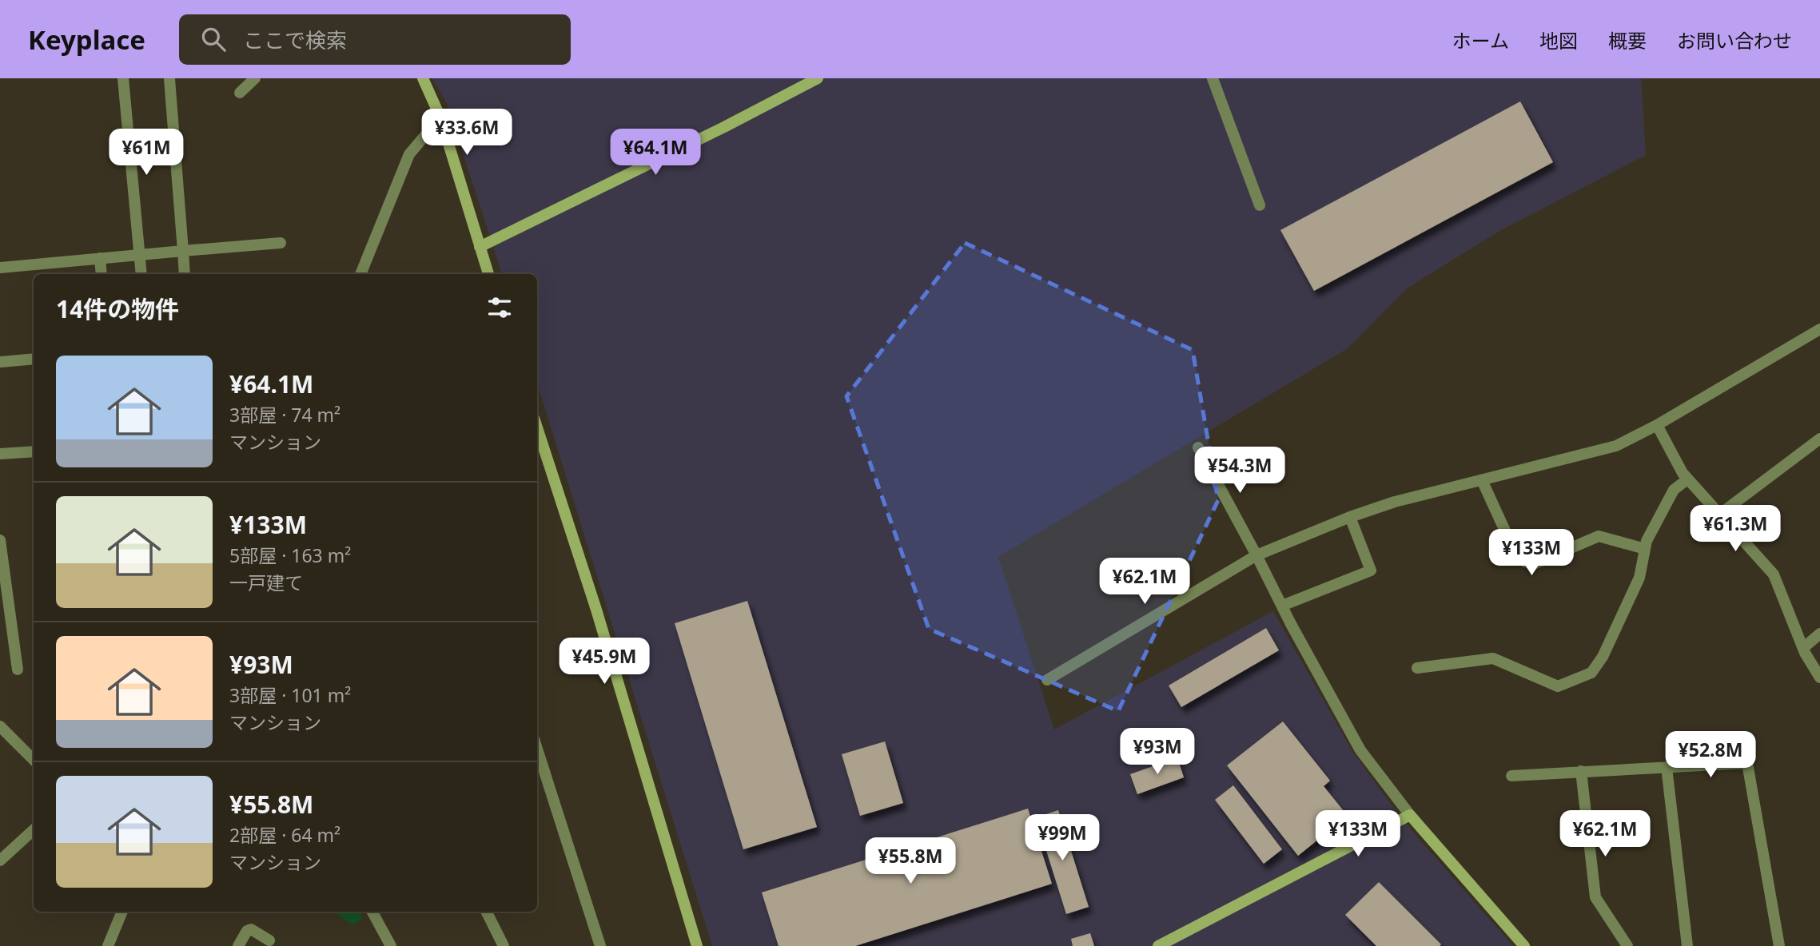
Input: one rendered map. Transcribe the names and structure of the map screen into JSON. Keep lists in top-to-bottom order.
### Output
{
  "page": {
    "header": "Keyplace",
    "search": "ここで検索",
    "nav": [
      "ホーム",
      "地図",
      "概要",
      "お問い合わせ"
    ],
    "price": [
      "¥33.6M",
      "¥61M",
      "¥64.1M",
      "¥54.3M",
      "¥61.3M",
      "¥133M",
      "¥62.1M",
      "¥45.9M",
      "¥93M",
      "¥52.8M",
      "¥133M",
      "¥62.1M",
      "¥99M",
      "¥55.8M"
    ],
    "heading": "14件の物件",
    "list": [
      {
        "name": "¥64.1M",
        "note": "3部屋 · 74 m² · マンション"
      },
      {
        "name": "¥133M",
        "note": "5部屋 · 163 m² · 一戸建て"
      },
      {
        "name": "¥93M",
        "note": "3部屋 · 101 m² · マンション"
      },
      {
        "name": "¥55.8M",
        "note": "2部屋 · 64 m² · マンション"
      }
    ]
  }
}
